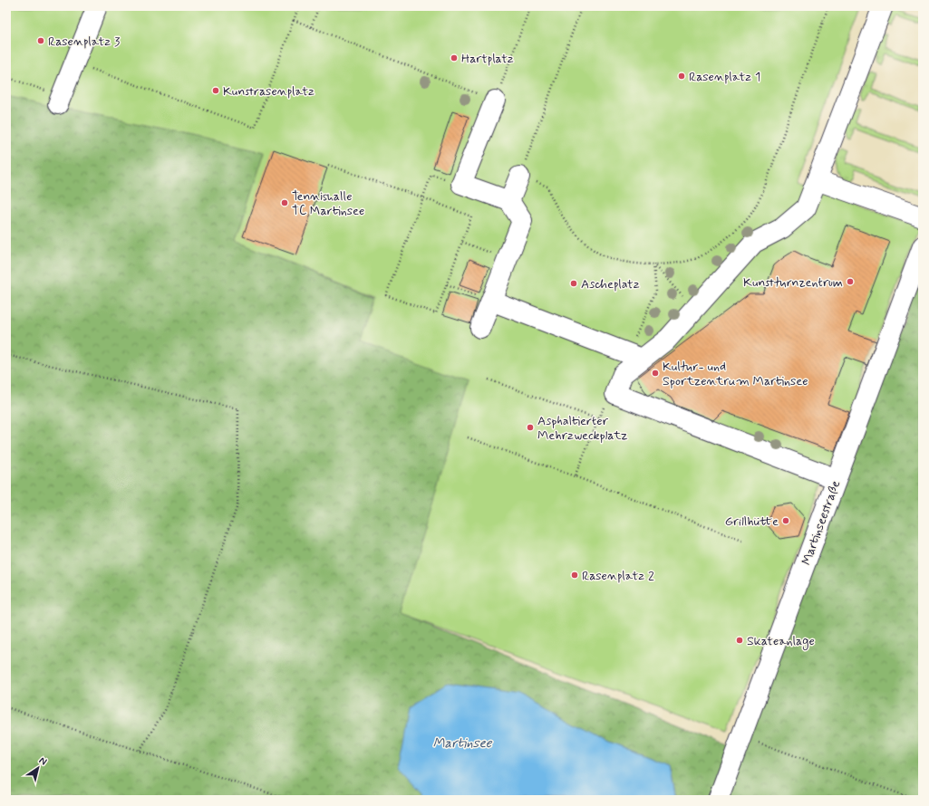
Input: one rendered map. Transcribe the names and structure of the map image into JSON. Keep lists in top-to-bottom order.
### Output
{
  "streets": {
    "lane": ["Martinseestraße"]
  },
  "water": ["Martinsee"],
  "places": [
    "Rasenplatz 3",
    "Hartplatz",
    "Rasenplatz 1",
    "Kunstrasenplatz",
    "Tennishalle TC Martinsee",
    "Kunstturnzentrum",
    "Ascheplatz",
    "Kultur- und Sportzentrum Martinsee",
    "Asphaltierter Mehrzweckplatz",
    "Grillhütte",
    "Rasenplatz 2",
    "Skateanlage"
  ],
  "north": "top right"
}
